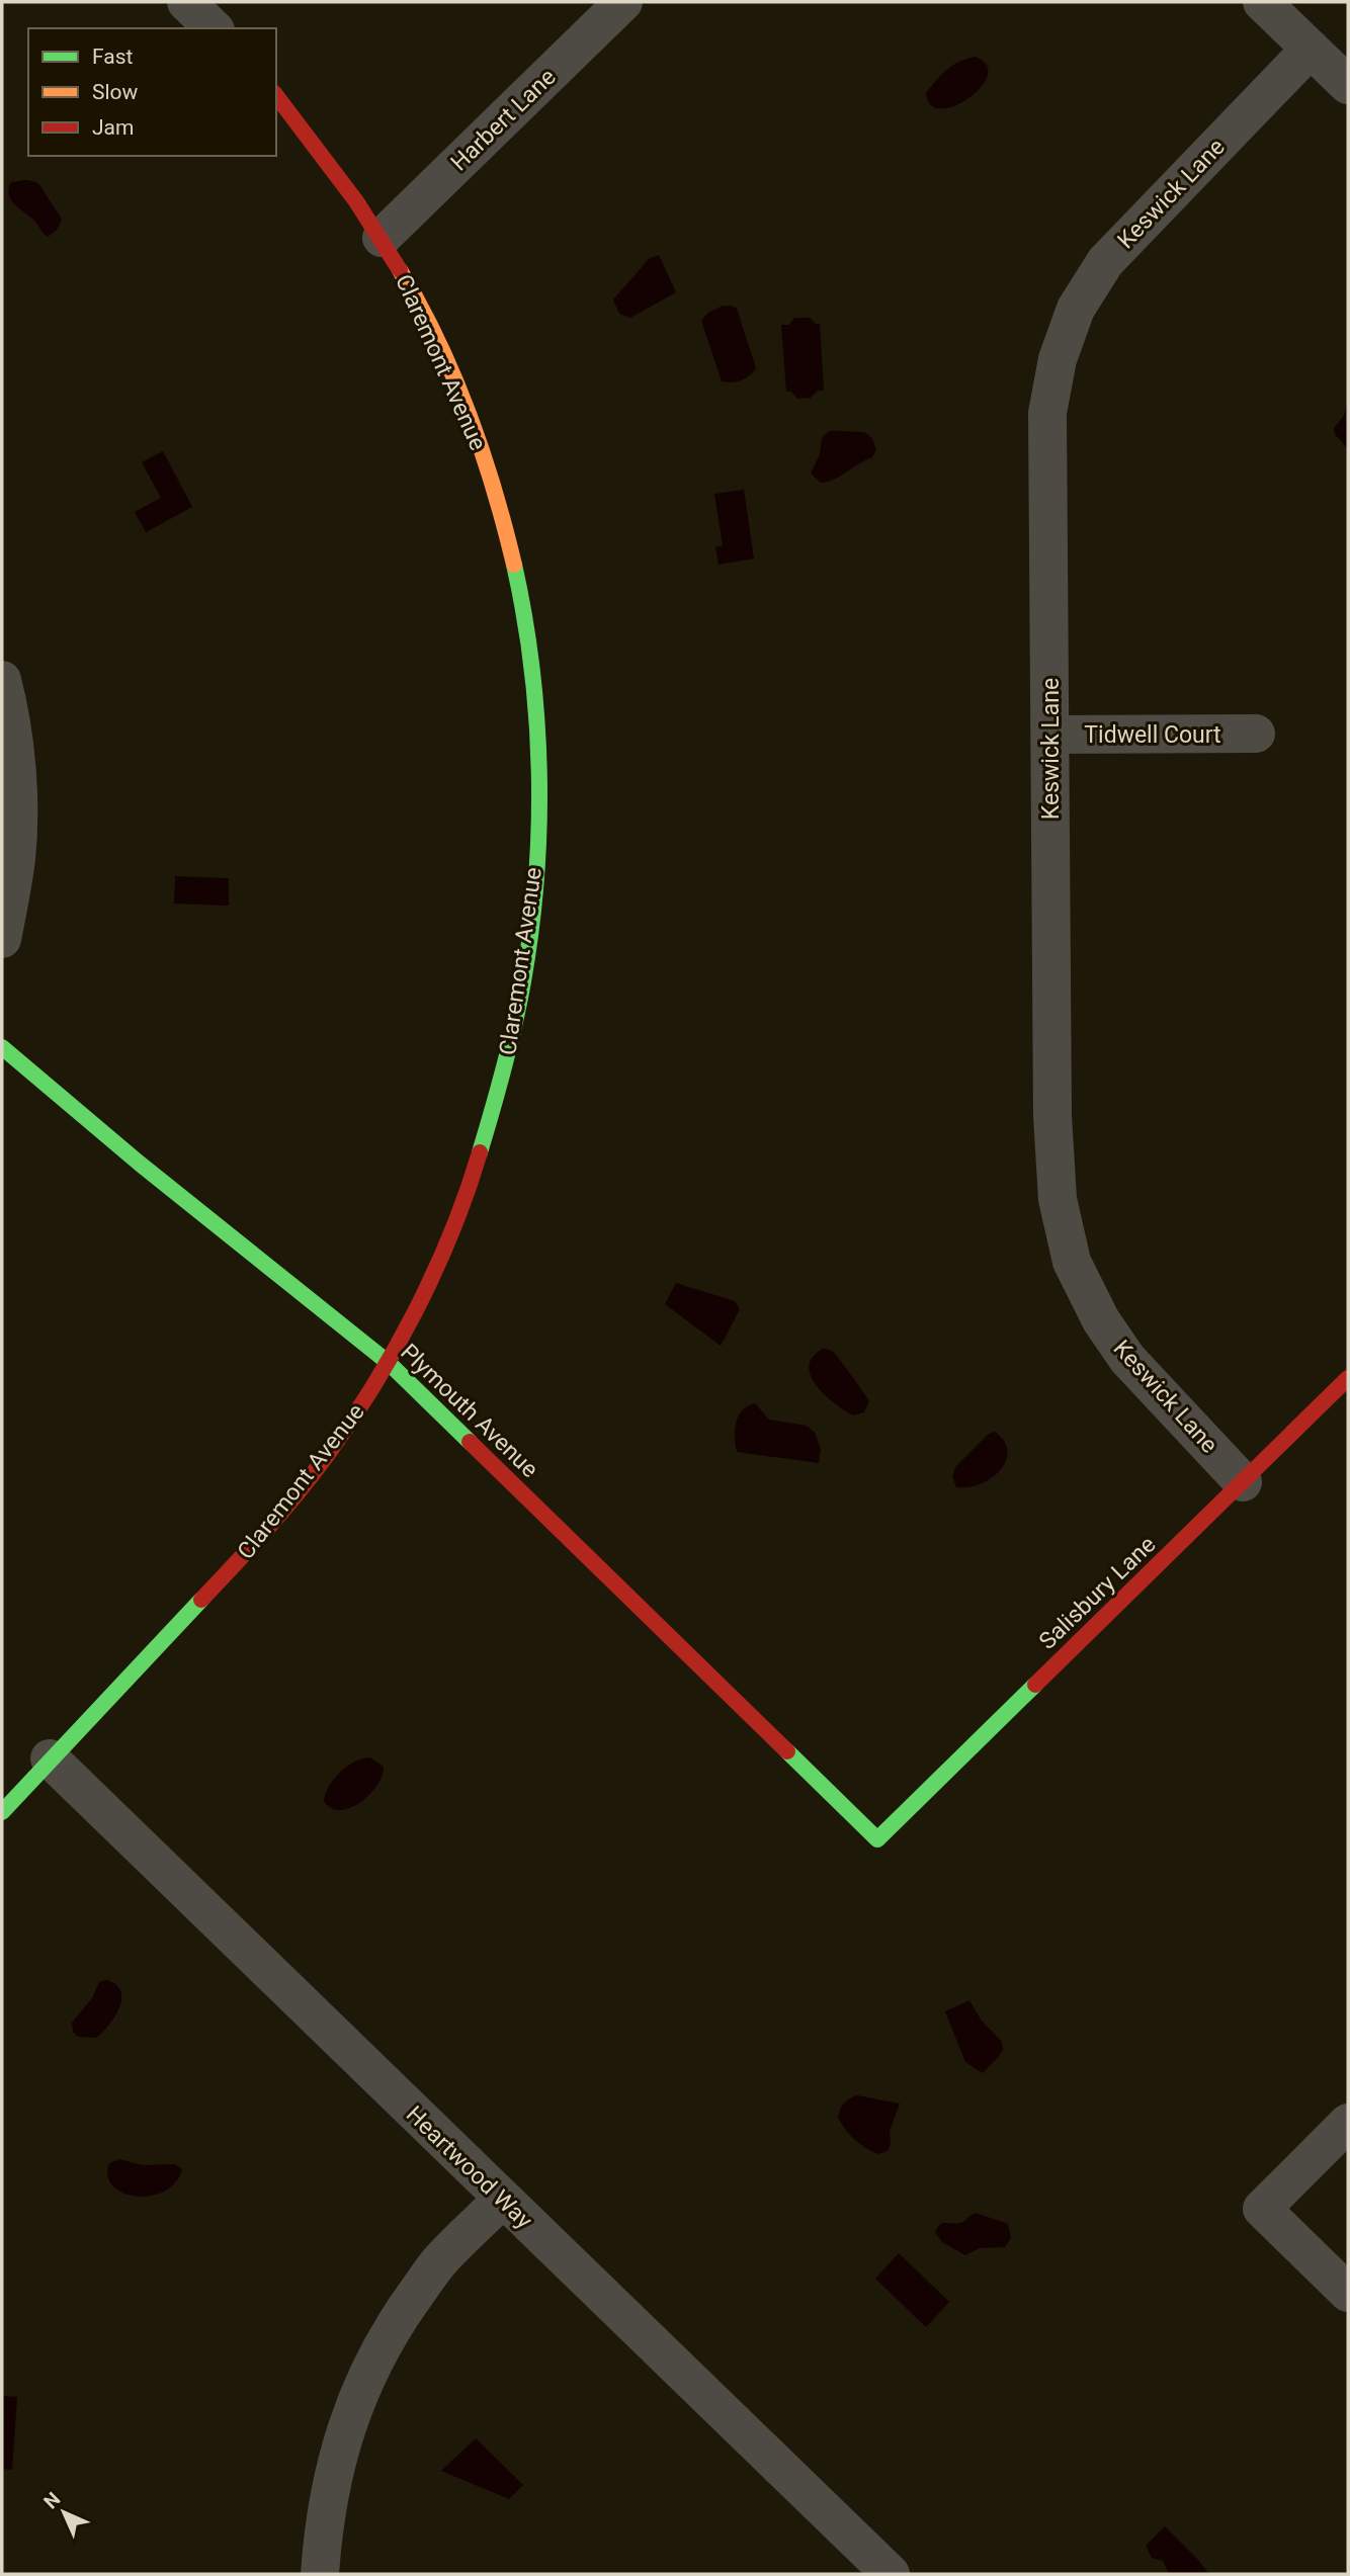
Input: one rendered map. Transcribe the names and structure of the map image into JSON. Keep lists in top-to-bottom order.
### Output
{
  "streets": {
    "street": [
      "Harbert Lane",
      "Keswick Lane",
      "Claremont Avenue",
      "Tidwell Court",
      "Plymouth Avenue",
      "Salisbury Lane",
      "Heartwood Way"
    ]
  },
  "crossings": [
    ["Harbert Lane", "Claremont Avenue"],
    ["Keswick Lane", "Tidwell Court"],
    ["Keswick Lane", "Salisbury Lane"],
    ["Claremont Avenue", "Plymouth Avenue"],
    ["Claremont Avenue", "Heartwood Way"],
    ["Plymouth Avenue", "Salisbury Lane"]
  ],
  "legend": ["Fast", "Slow", "Jam"],
  "north": "top left"
}
